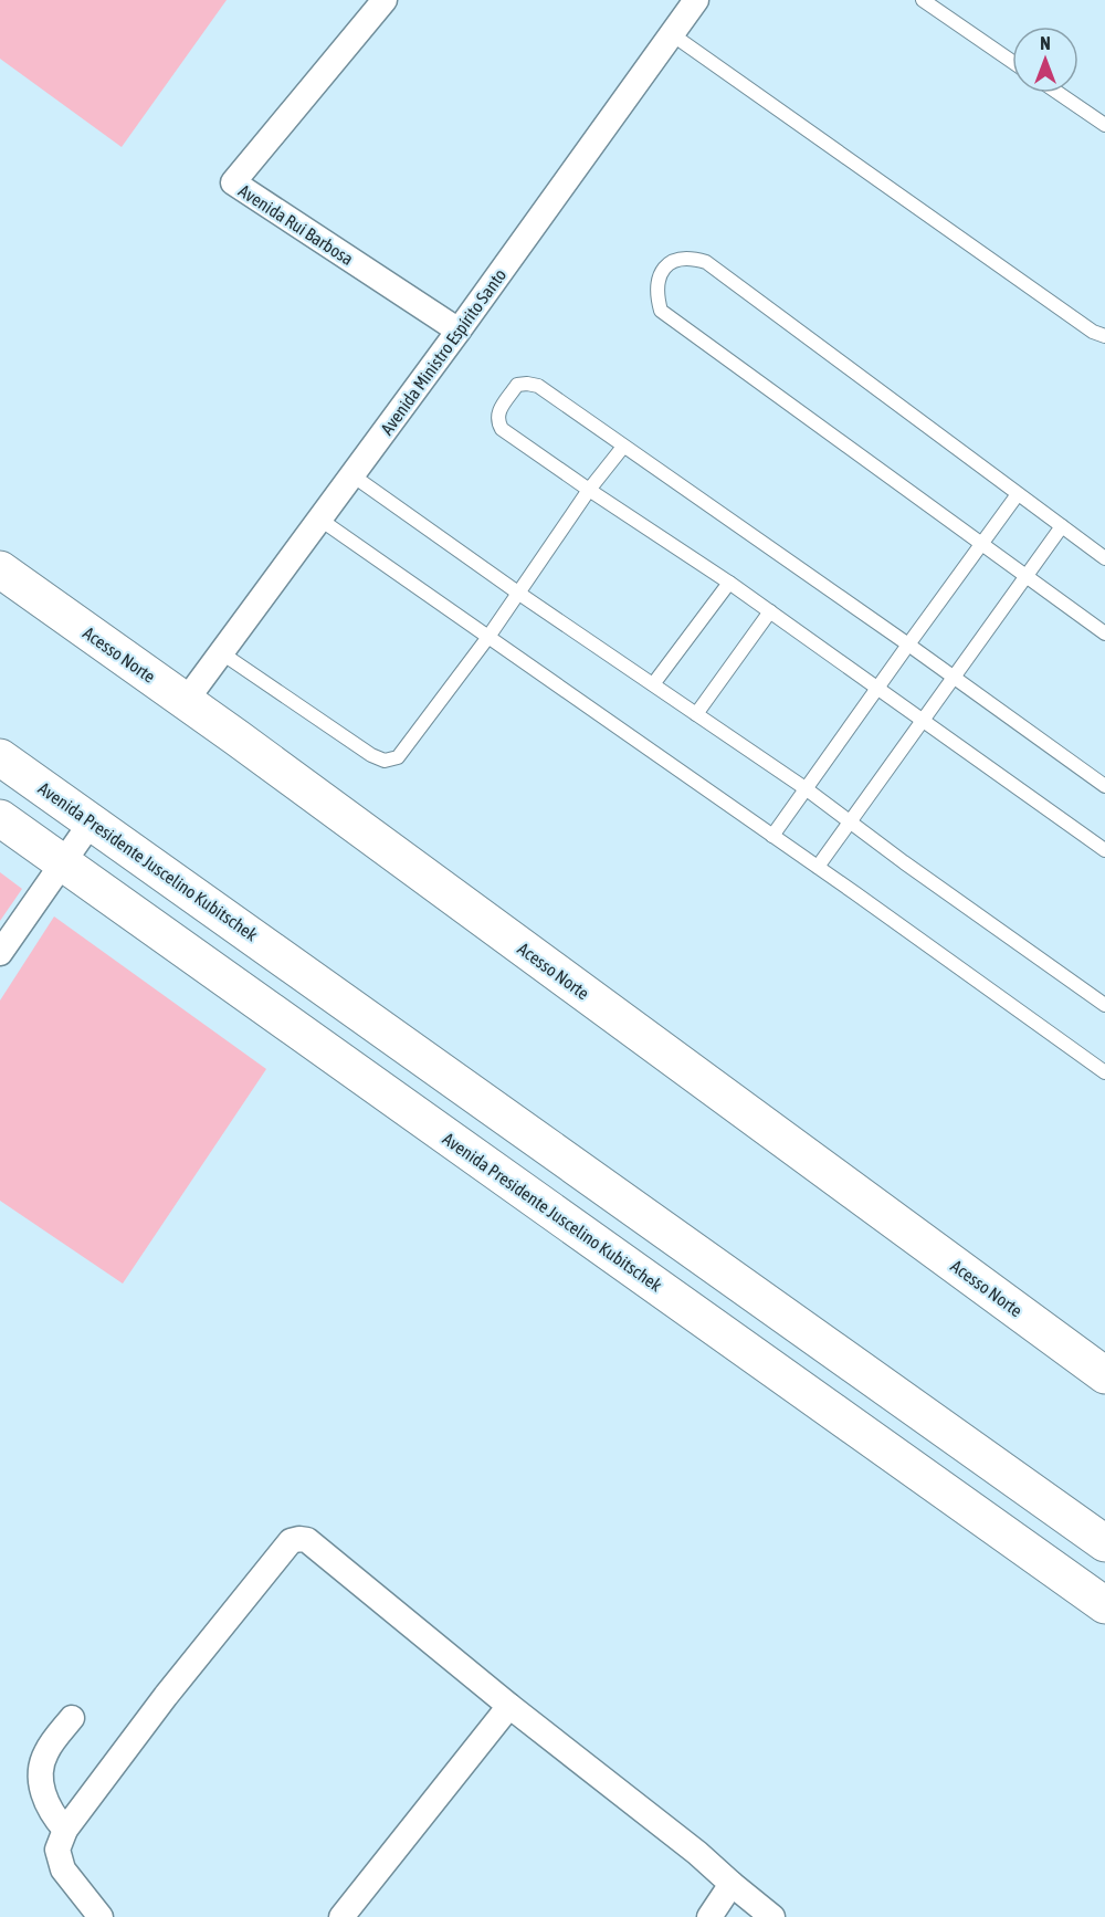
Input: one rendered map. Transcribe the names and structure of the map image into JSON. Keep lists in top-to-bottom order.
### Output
{
  "streets": {
    "main road": ["Acesso Norte", "Avenida Presidente Juscelino Kubitschek"],
    "street": ["Avenida Rui Barbosa", "Avenida Ministro Espírito Santo"]
  },
  "crossings": [
    ["Avenida Rui Barbosa", "Avenida Ministro Espírito Santo"],
    ["Avenida Ministro Espírito Santo", "Acesso Norte"]
  ],
  "north": "top"
}
